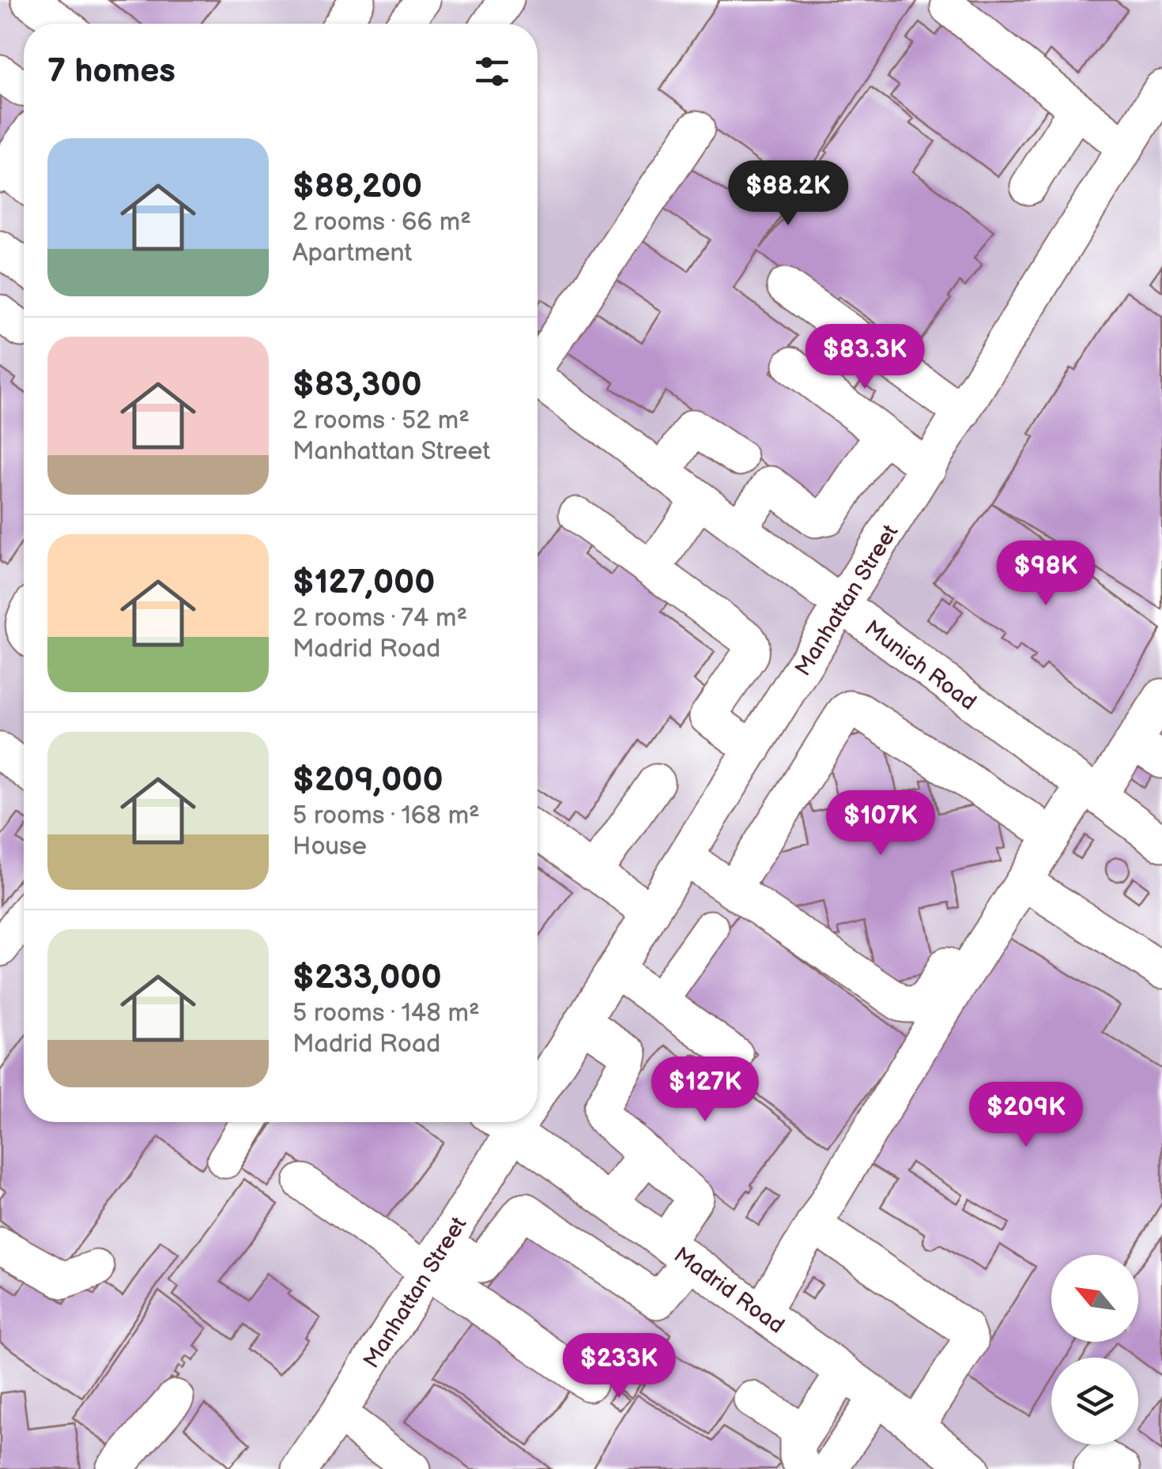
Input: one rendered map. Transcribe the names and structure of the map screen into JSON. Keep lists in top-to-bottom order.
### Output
{
  "streets": {
    "street": ["Manhattan Street", "Munich Road", "Madrid Road"]
  },
  "crossings": [
    ["Manhattan Street", "Munich Road"]
  ],
  "north": "top left",
  "page": {
    "heading": "7 homes",
    "list": [
      {
        "name": "$88,200",
        "note": "2 rooms · 66 m² · Apartment"
      },
      {
        "name": "$83,300",
        "note": "2 rooms · 52 m² · Manhattan Street"
      },
      {
        "name": "$127,000",
        "note": "2 rooms · 74 m² · Madrid Road"
      },
      {
        "name": "$209,000",
        "note": "5 rooms · 168 m² · House"
      },
      {
        "name": "$233,000",
        "note": "5 rooms · 148 m² · Madrid Road"
      }
    ],
    "price": [
      "$88.2K",
      "$83.3K",
      "$98K",
      "$107K",
      "$127K",
      "$209K",
      "$233K"
    ]
  }
}
